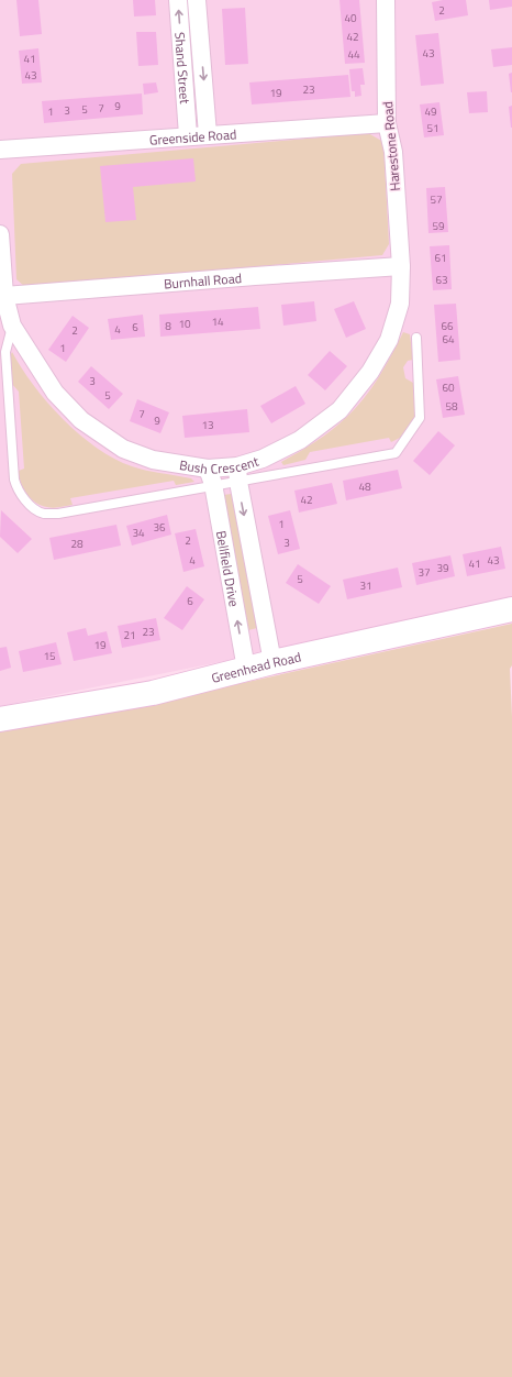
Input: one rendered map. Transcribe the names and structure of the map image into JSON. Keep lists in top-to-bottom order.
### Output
{
  "streets": {
    "street": [
      "Shand Street",
      "Greenside Road",
      "Harestone Road",
      "Burnhall Road",
      "Bush Crescent",
      "Bellfield Drive",
      "Greenhead Road"
    ]
  },
  "crossings": [
    ["Shand Street", "Greenside Road"],
    ["Greenside Road", "Harestone Road"],
    ["Harestone Road", "Burnhall Road"],
    ["Harestone Road", "Bush Crescent"],
    ["Burnhall Road", "Bush Crescent"],
    ["Bush Crescent", "Bellfield Drive"],
    ["Bellfield Drive", "Greenhead Road"]
  ],
  "house_numbers": [
    "2",
    "40",
    "42",
    "43",
    "44",
    "41",
    "43",
    "23",
    "19",
    "9",
    "7",
    "5",
    "3",
    "1",
    "49",
    "51",
    "57",
    "59",
    "61",
    "63",
    "14",
    "10",
    "8",
    "66",
    "6",
    "4",
    "2",
    "64",
    "1",
    "3",
    "60",
    "5",
    "58",
    "7",
    "9",
    "13",
    "48",
    "42",
    "1",
    "36",
    "34",
    "2",
    "3",
    "28",
    "4",
    "43",
    "41",
    "39",
    "37",
    "5",
    "31",
    "6",
    "23",
    "21",
    "19",
    "15"
  ]
}
